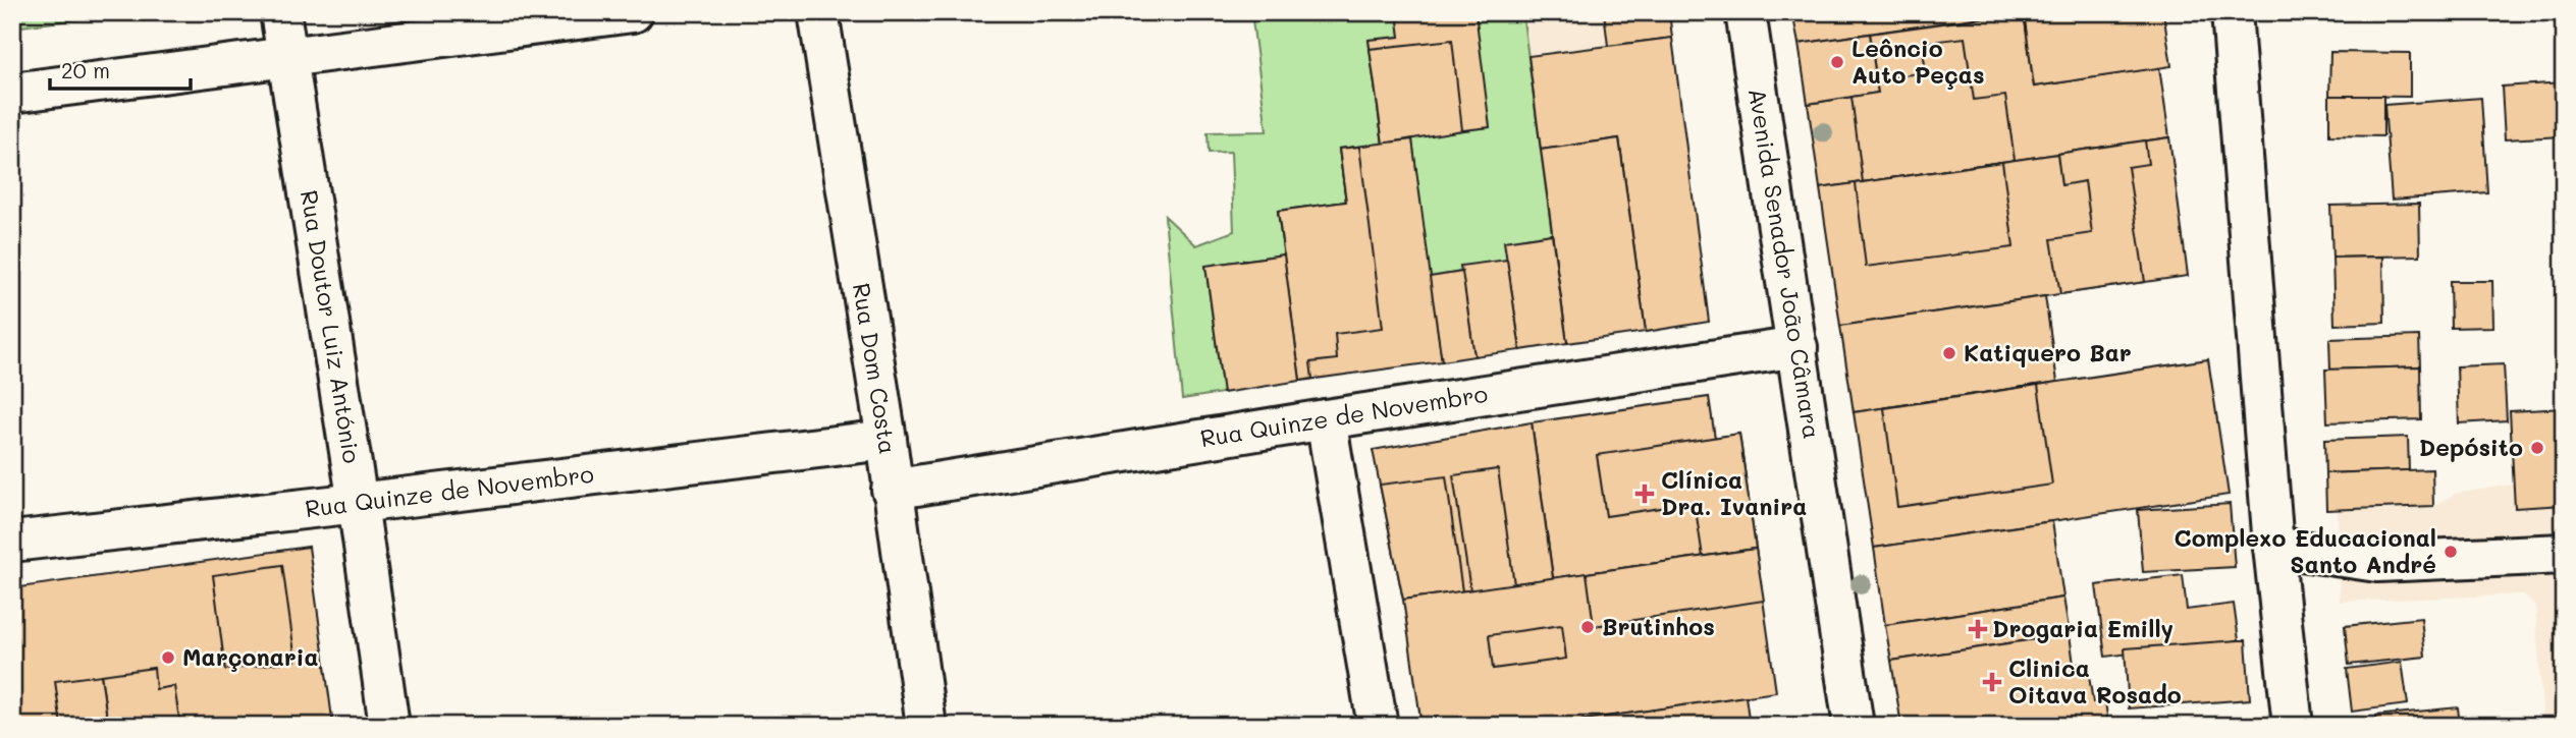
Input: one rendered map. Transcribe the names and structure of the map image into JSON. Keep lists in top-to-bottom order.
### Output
{
  "streets": {
    "street": [
      "Avenida Senador João Câmara",
      "Rua Doutor Luiz António",
      "Rua Dom Costa",
      "Rua Quinze de Novembro"
    ]
  },
  "crossings": [
    ["Avenida Senador João Câmara", "Rua Quinze de Novembro"],
    ["Rua Doutor Luiz António", "Rua Quinze de Novembro"],
    ["Rua Dom Costa", "Rua Quinze de Novembro"]
  ],
  "places": {
    "other": [
      "Leôncio Auto Peças",
      "Katiquero Bar",
      "Depósito",
      "Complexo Educacional Santo André",
      "Brutinhos",
      "Marçonaria"
    ],
    "health": ["Clínica Dra. Ivanira", "Drogaria Emilly", "Clinica Oitava Rosado"]
  },
  "scale_bar": "20 m"
}
